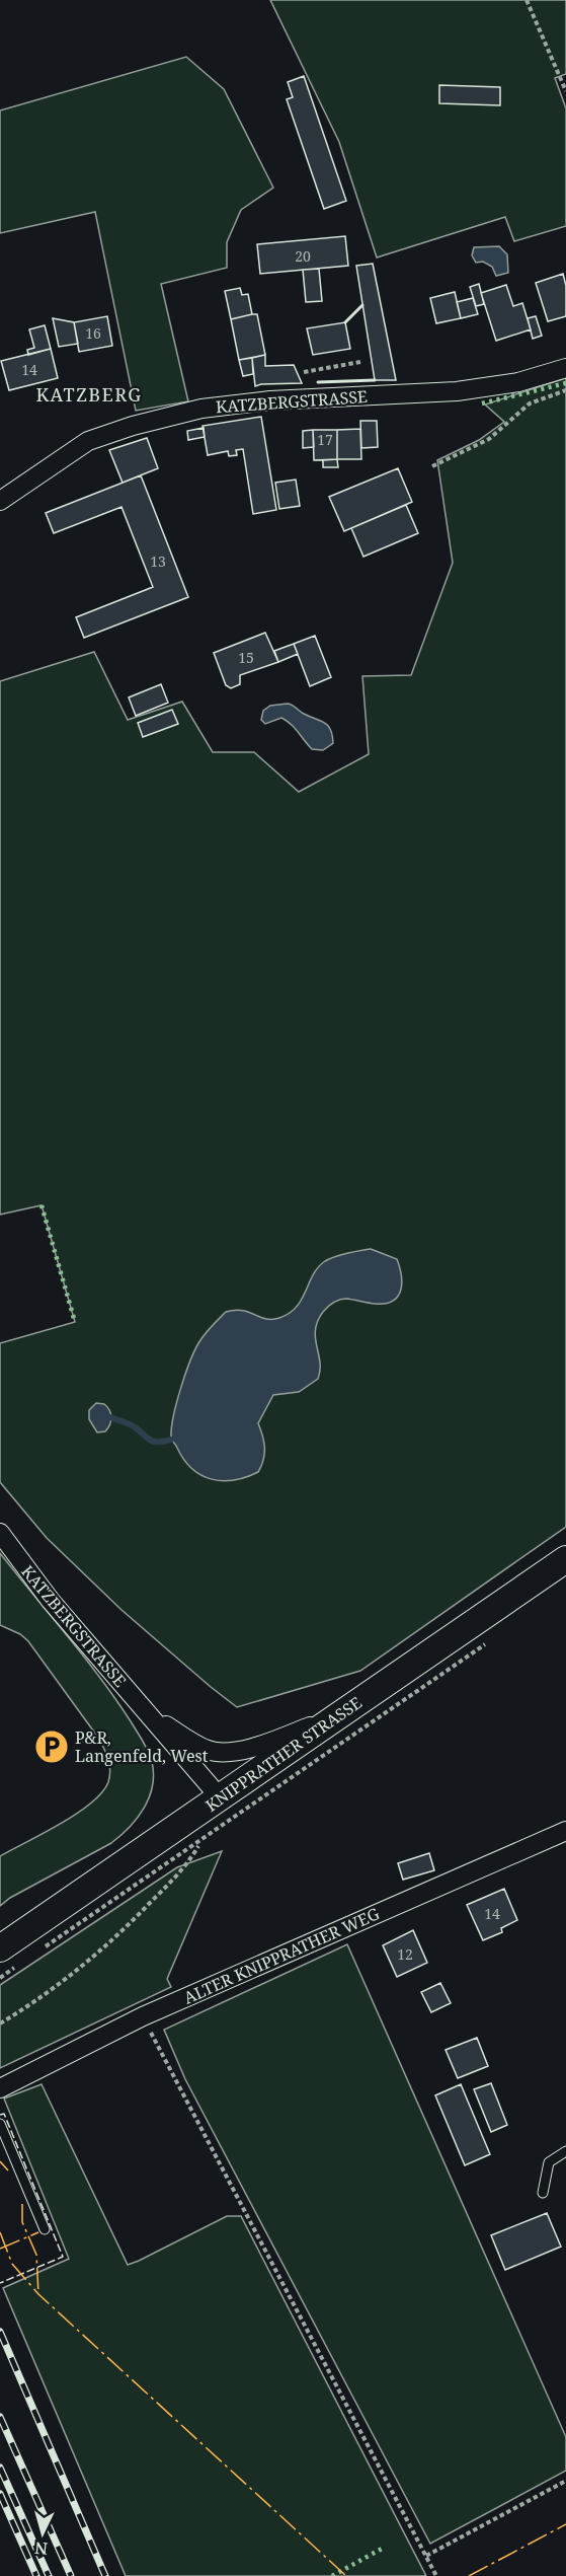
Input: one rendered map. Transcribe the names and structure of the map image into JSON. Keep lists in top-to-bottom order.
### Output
{
  "streets": {
    "main road": ["KNIPPRATHER STRASSE"],
    "street": ["KATZBERGSTRASSE", "ALTER KNIPPRATHER WEG"]
  },
  "crossings": [
    ["KATZBERGSTRASSE", "KNIPPRATHER STRASSE"]
  ],
  "districts": ["KATZBERG"],
  "places": {
    "parking": ["P&R, Langenfeld, West"]
  },
  "house_numbers": [
    "20",
    "16",
    "14",
    "17",
    "13",
    "15",
    "14",
    "12"
  ],
  "north": "bottom"
}
